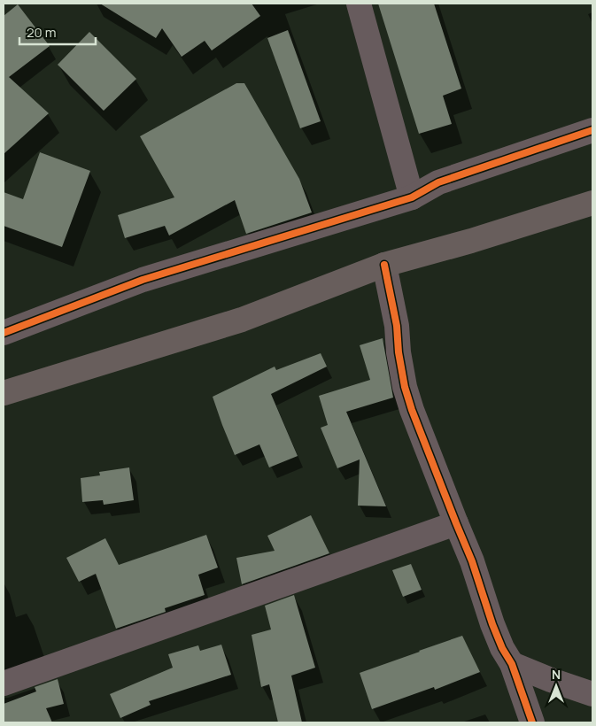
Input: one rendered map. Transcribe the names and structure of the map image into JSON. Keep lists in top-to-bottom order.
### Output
{
  "scale_bar": "20 m",
  "north": "top"
}
